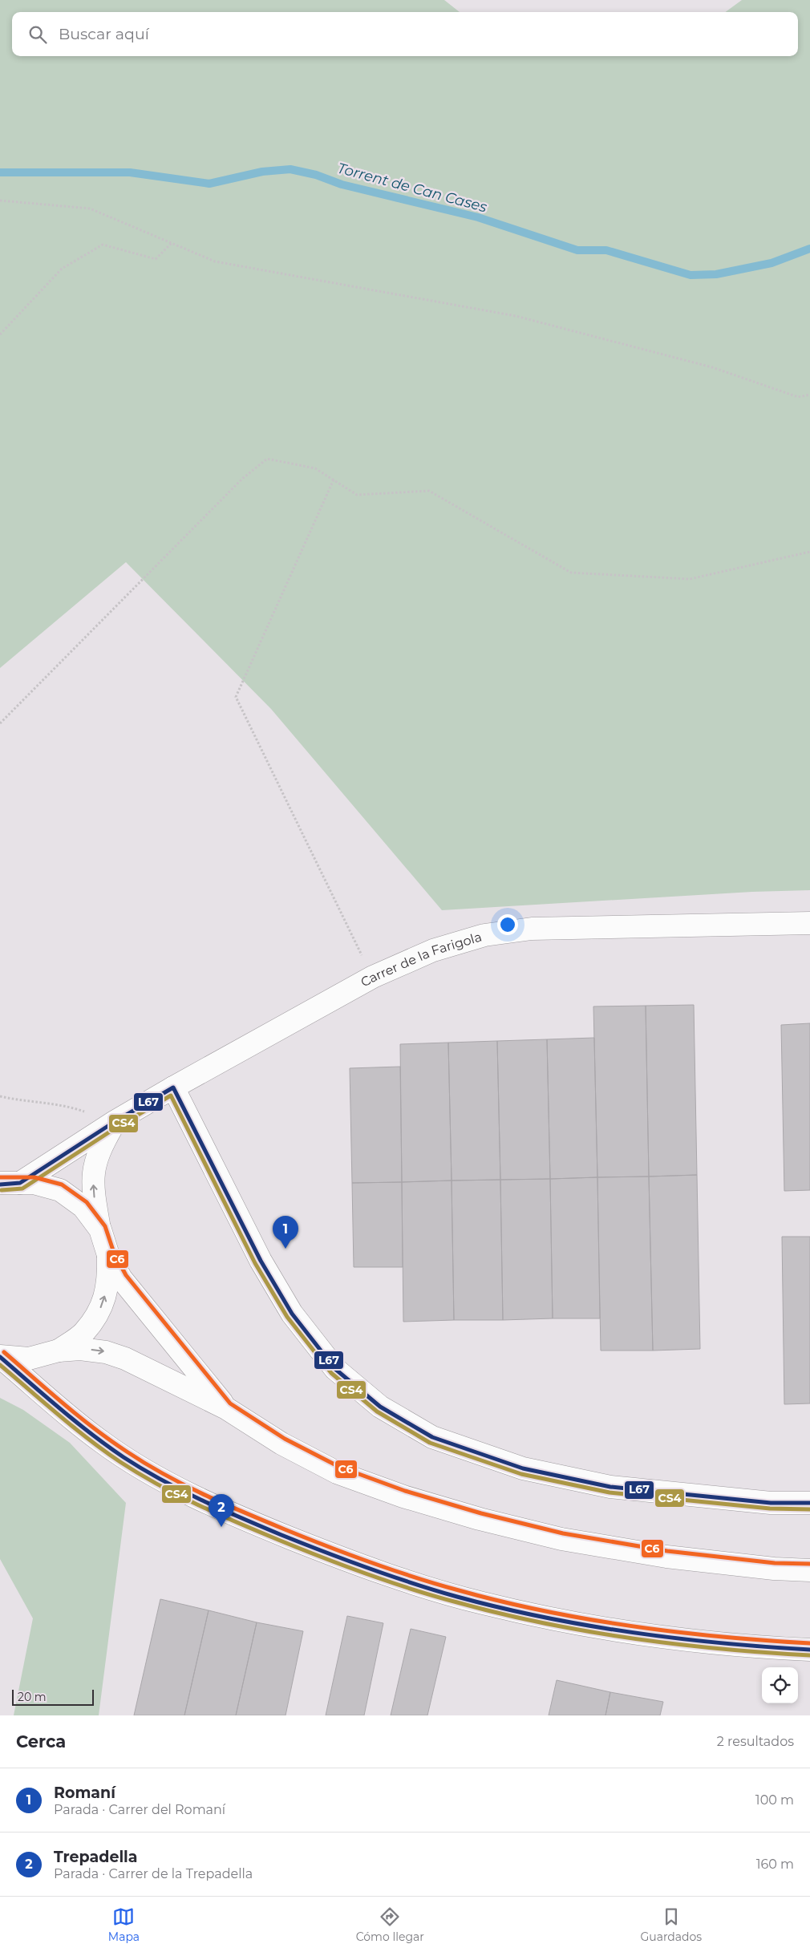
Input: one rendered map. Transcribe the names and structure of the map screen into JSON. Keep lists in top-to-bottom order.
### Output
{
  "streets": {
    "street": ["Carrer de la Farigola"]
  },
  "water": ["Torrent de Can Cases"],
  "lines": ["transit line L67", "transit line CS4", "transit line C6"],
  "scale_bar": "20 m",
  "page": {
    "search": "Buscar aquí",
    "pins": ["1", "2"],
    "scale": "20 m",
    "heading": ["Cerca", "2 resultados"],
    "list": [
      {
        "mark": "1",
        "name": "Romaní",
        "note": "Parada · Carrer del Romaní",
        "value": "100 m"
      },
      {
        "mark": "2",
        "name": "Trepadella",
        "note": "Parada · Carrer de la Trepadella",
        "value": "160 m"
      }
    ],
    "nav": ["Mapa", "Cómo llegar", "Guardados"]
  }
}
